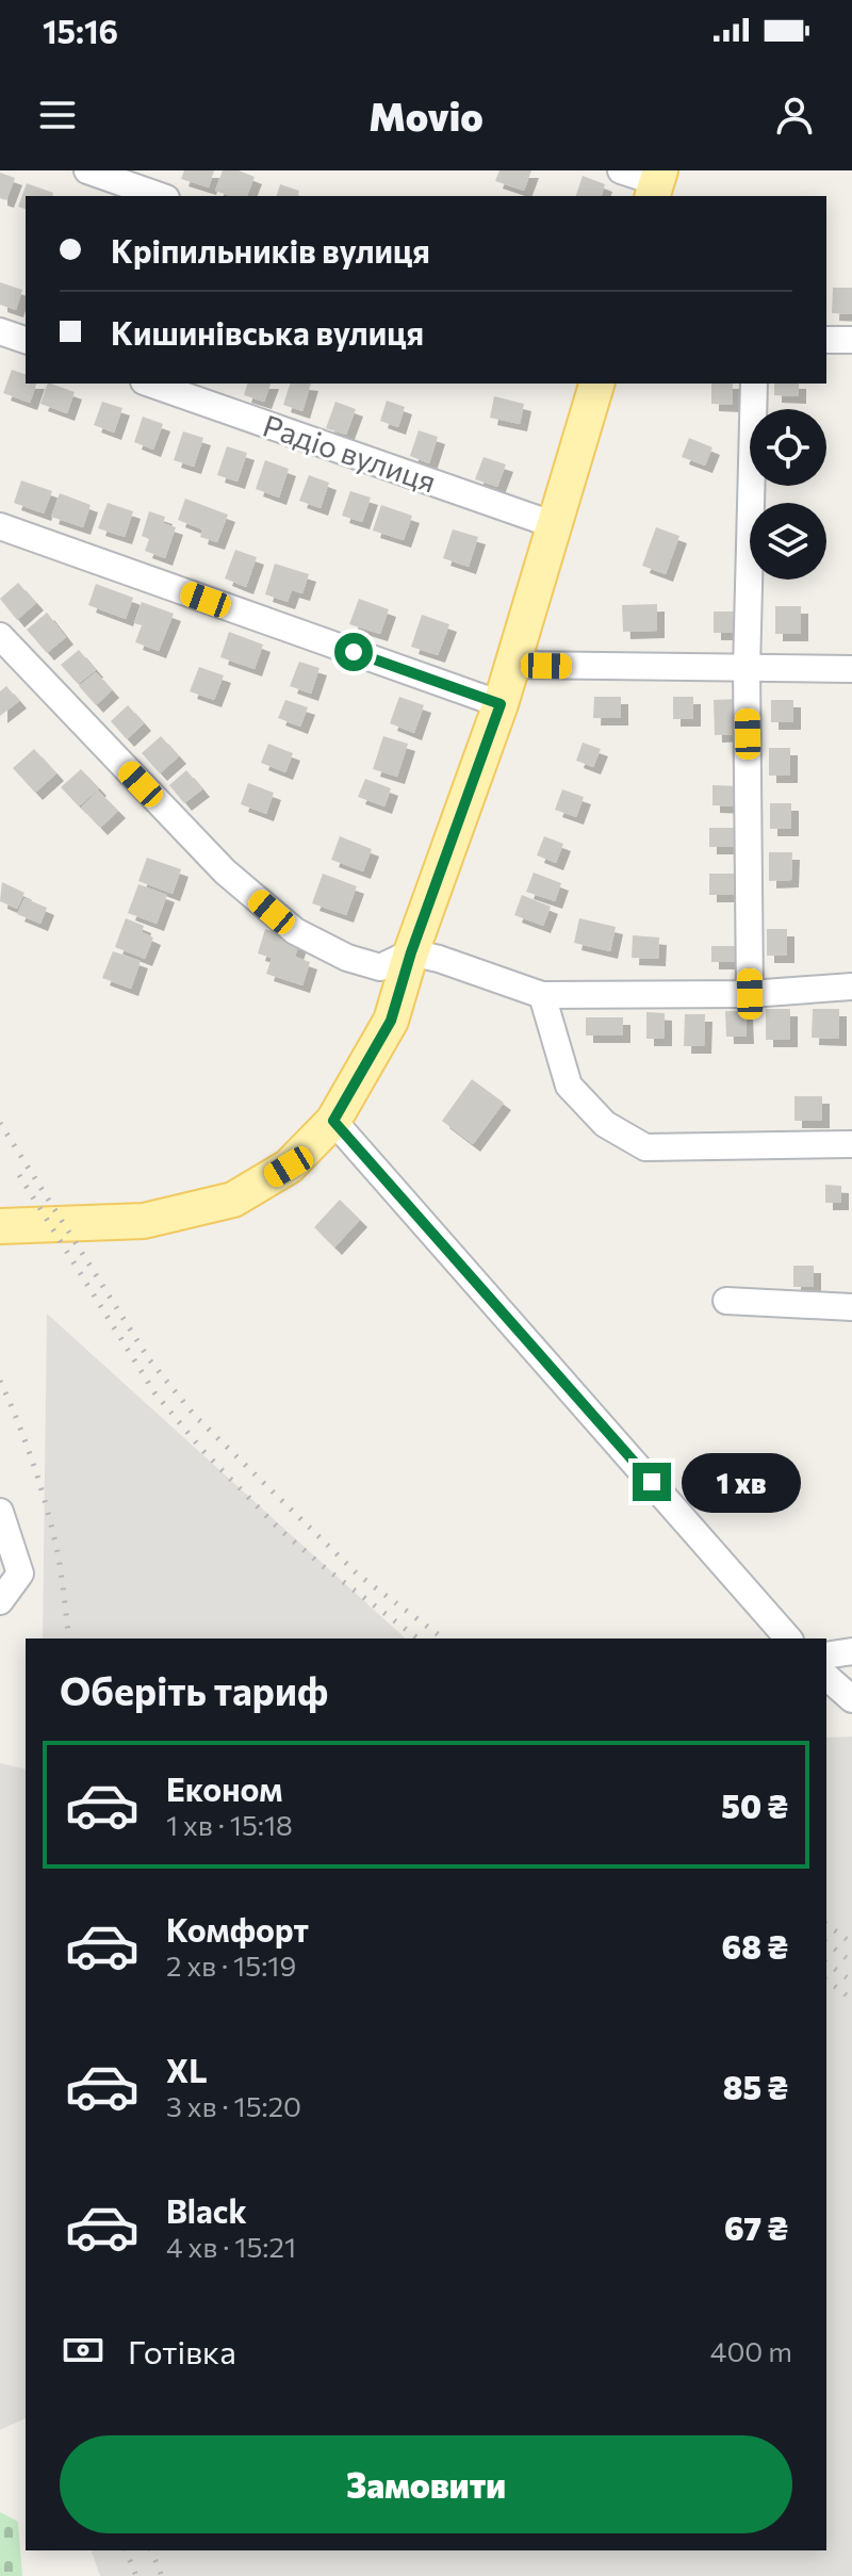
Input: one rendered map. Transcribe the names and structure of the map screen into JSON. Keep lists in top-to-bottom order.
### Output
{
  "streets": {
    "street": ["Радіо вулиця"]
  },
  "page": {
    "status": "15:16",
    "header": "Movio",
    "banner": ["Кріпильників вулиця", "Кишинівська вулиця"],
    "bubble": "1 хв",
    "heading": "Оберіть тариф",
    "list": [
      {
        "name": "Економ",
        "note": "1 хв · 15:18",
        "value": "50 ₴"
      },
      {
        "name": "Комфорт",
        "note": "2 хв · 15:19",
        "value": "68 ₴"
      },
      {
        "name": "XL",
        "note": "3 хв · 15:20",
        "value": "85 ₴"
      },
      {
        "name": "Black",
        "note": "4 хв · 15:21",
        "value": "67 ₴"
      }
    ],
    "pay": ["Готівка", "400 m"],
    "buttons": "Замовити"
  }
}
